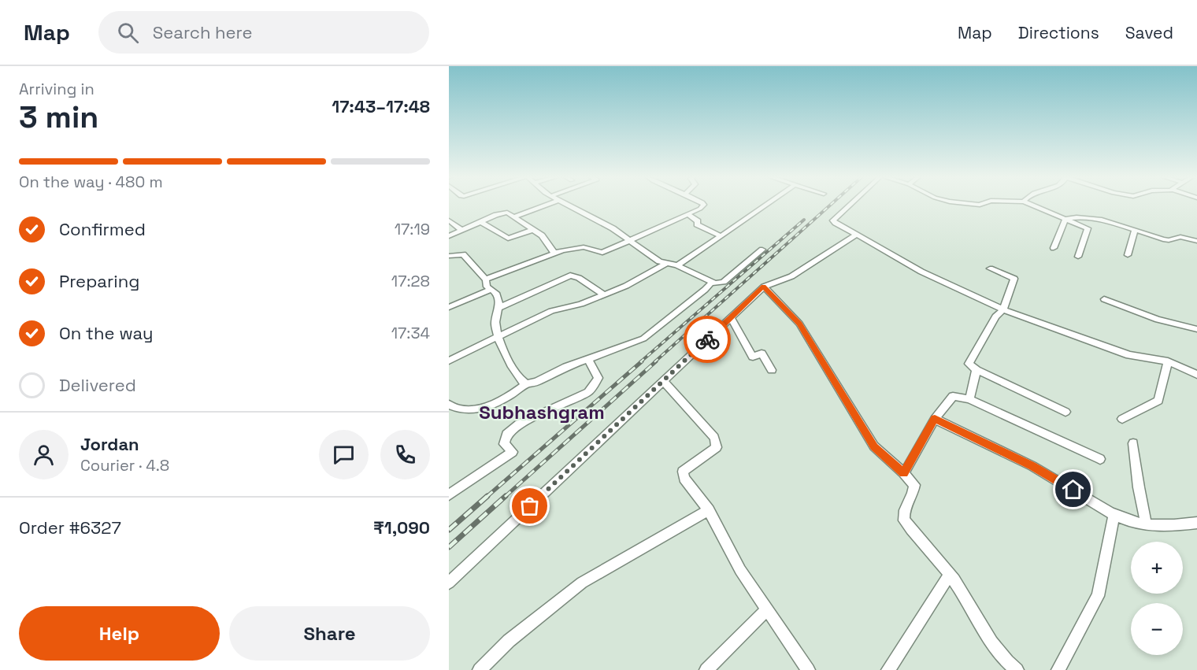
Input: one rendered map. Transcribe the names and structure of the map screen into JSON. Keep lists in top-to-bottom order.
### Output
{
  "districts": ["Subhashgram"],
  "page": {
    "header": "Map",
    "search": "Search here",
    "nav": ["Map", "Directions", "Saved"],
    "heading": ["3 min", "Arriving in", "17:43–17:48"],
    "panel": [
      "Jordan",
      "Courier · 4.8",
      "Order #6327",
      "₹1,090"
    ],
    "bar": "On the way · 480 m",
    "list": [
      ["Confirmed", "17:19"],
      ["Preparing", "17:28"],
      ["On the way", "17:34"],
      "Delivered"
    ],
    "map_buttons": ["+", "−"],
    "buttons": ["Help", "Share"]
  }
}
